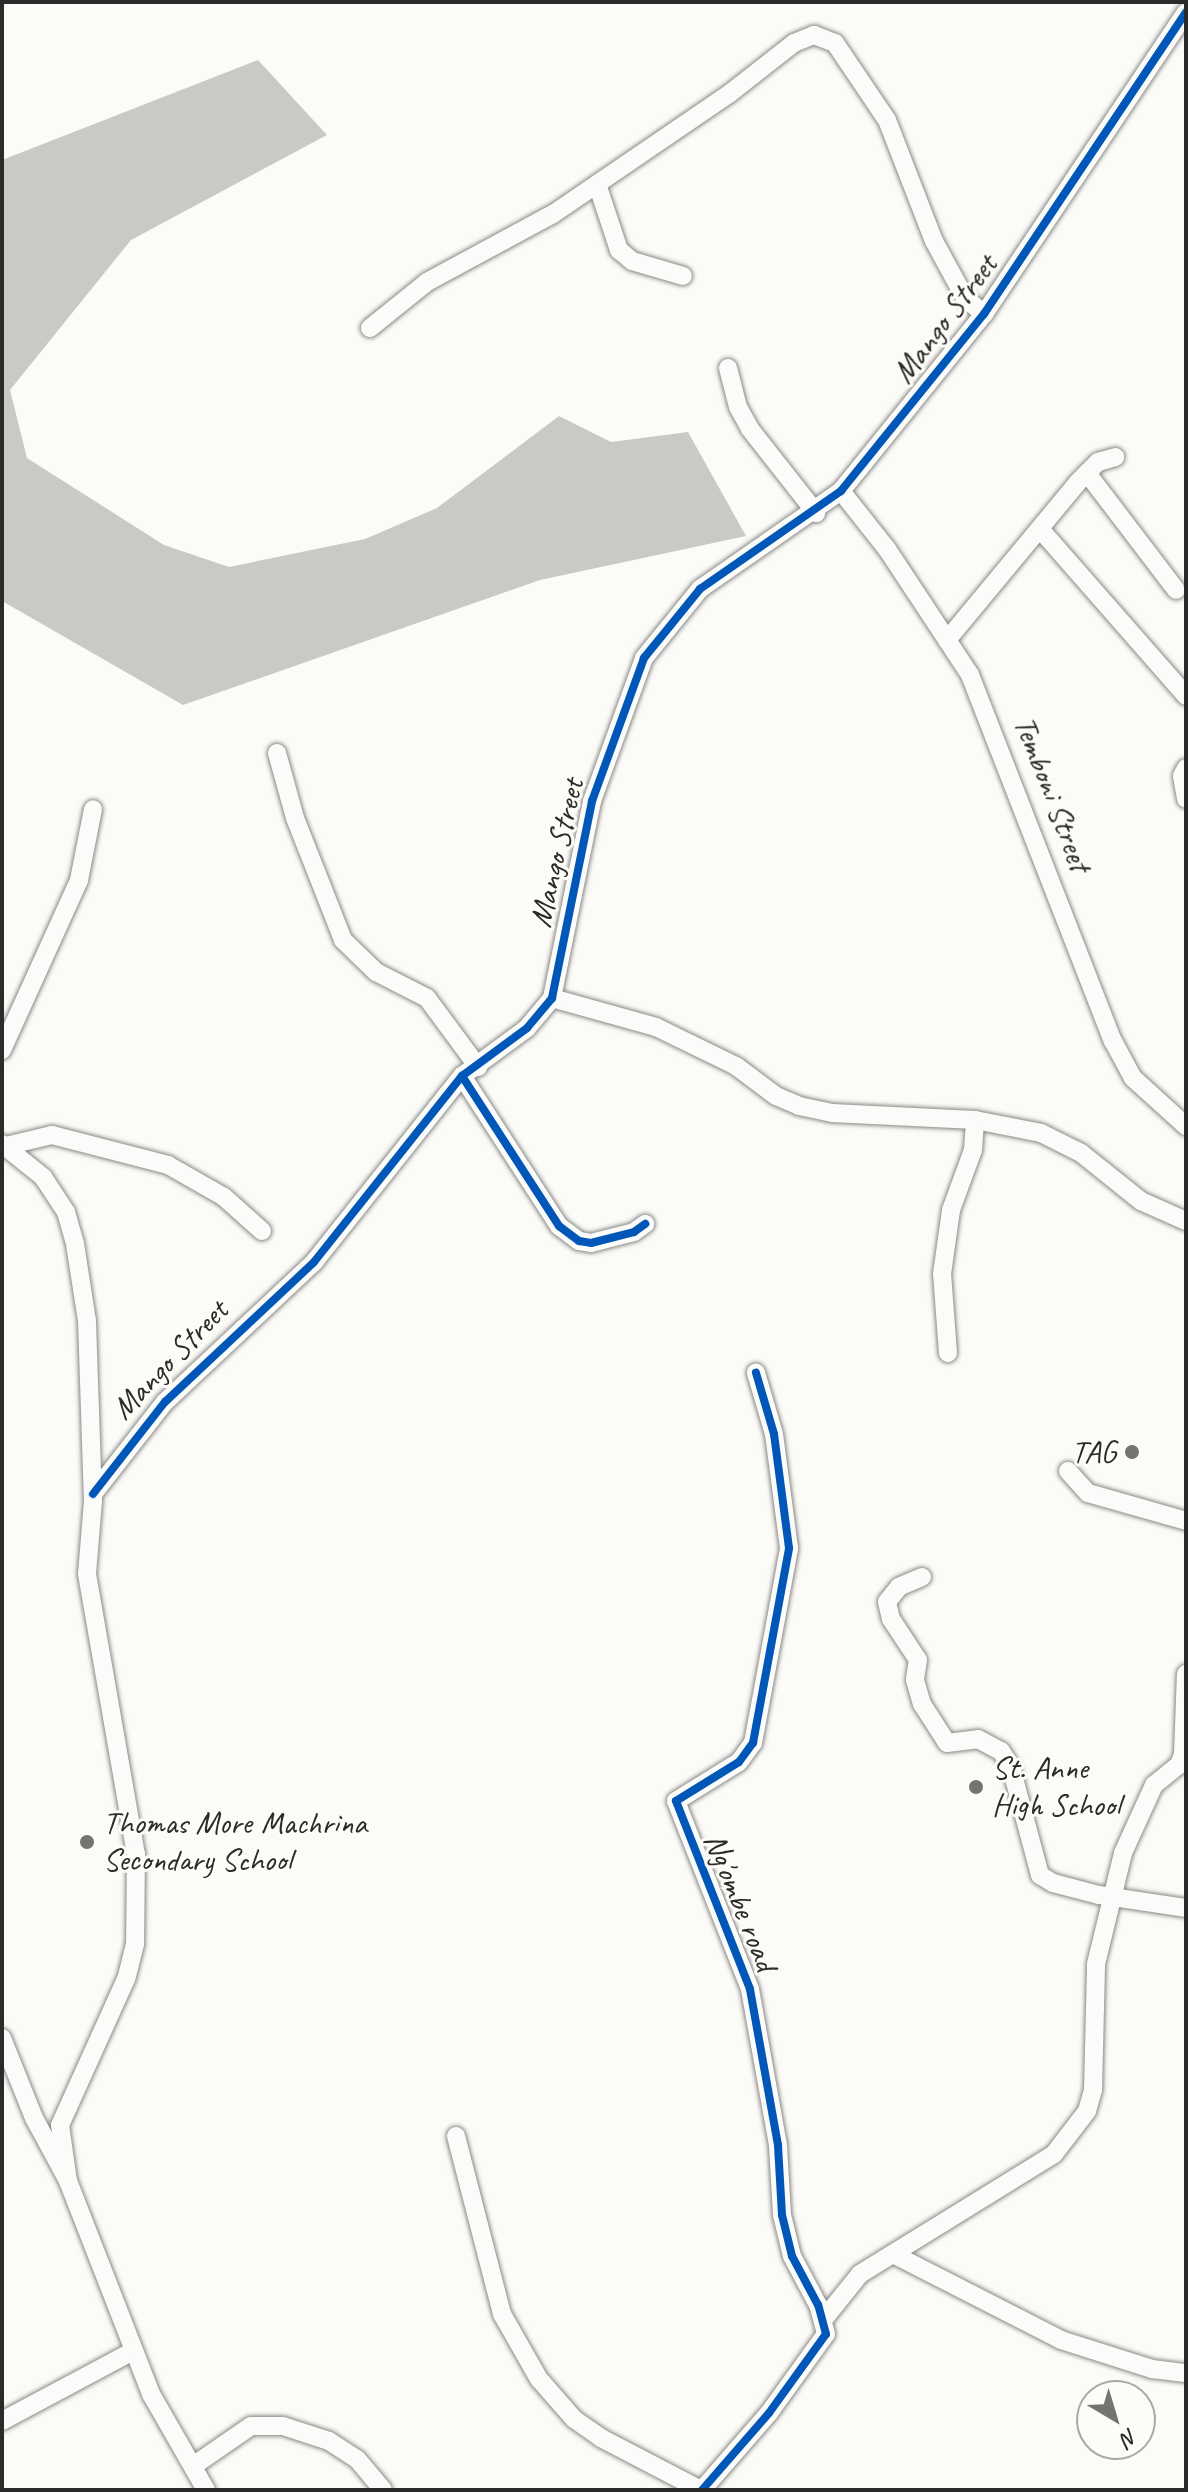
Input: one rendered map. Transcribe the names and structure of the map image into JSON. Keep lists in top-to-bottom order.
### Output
{
  "streets": {
    "street": ["Mango Street", "Temboni Street", "Ng'ombe road"]
  },
  "crossings": [
    ["Mango Street", "Temboni Street"]
  ],
  "places": ["TAG", "St. Anne High School", "Thomas More Machrina Secondary School"],
  "north": "bottom right"
}
